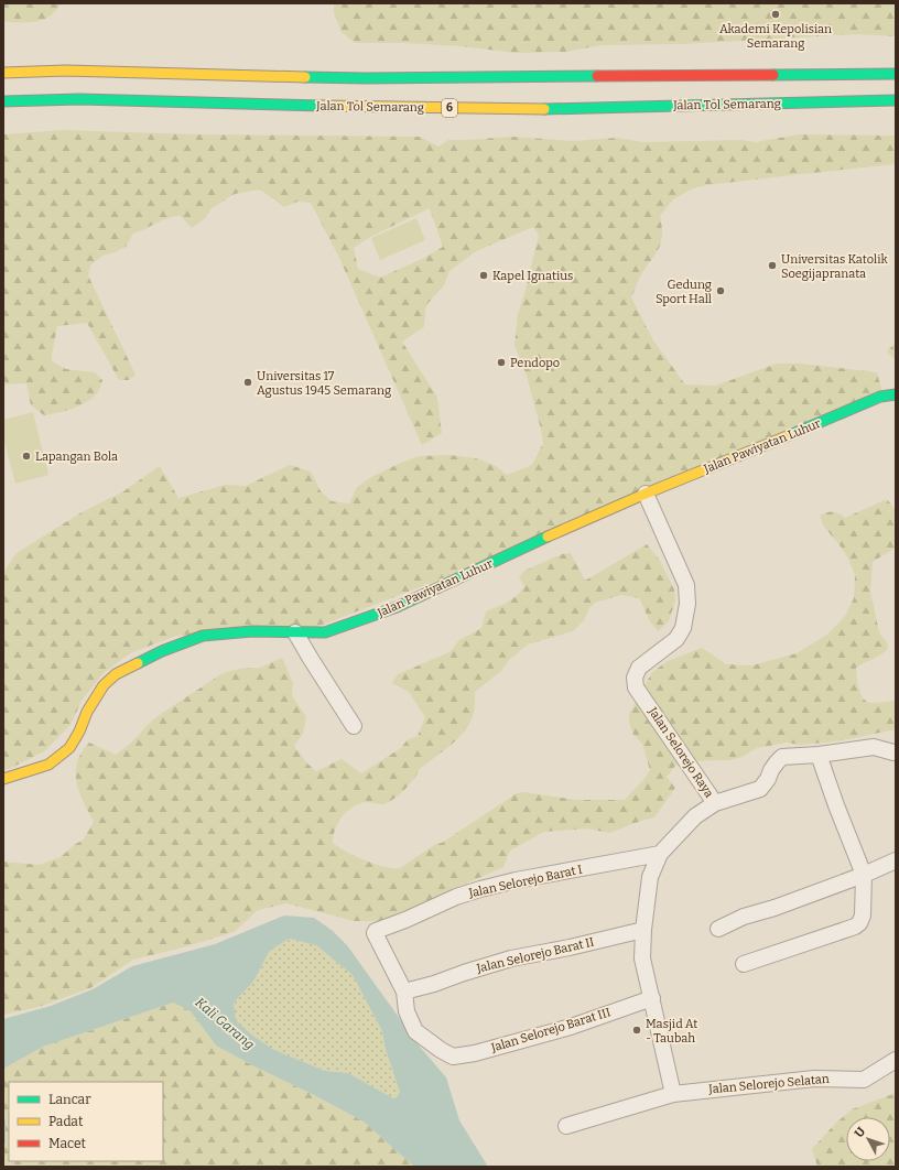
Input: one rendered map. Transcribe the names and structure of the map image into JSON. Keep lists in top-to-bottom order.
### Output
{
  "streets": {
    "main road": ["Jalan Tol Semarang", "6", "Jalan Pawiyatan Luhur"],
    "street": [
      "Jalan Selorejo Raya",
      "Jalan Selorejo Barat I",
      "Jalan Selorejo Barat II",
      "Jalan Selorejo Barat III",
      "Jalan Selorejo Selatan"
    ]
  },
  "crossings": [
    ["Jalan Pawiyatan Luhur", "Jalan Selorejo Raya"],
    ["Jalan Selorejo Raya", "Jalan Selorejo Barat I"],
    ["Jalan Selorejo Raya", "Jalan Selorejo Barat II"],
    ["Jalan Selorejo Raya", "Jalan Selorejo Barat III"],
    ["Jalan Selorejo Raya", "Jalan Selorejo Selatan"],
    ["Jalan Selorejo Barat I", "Jalan Selorejo Barat III"],
    ["Jalan Selorejo Barat II", "Jalan Selorejo Barat III"]
  ],
  "water": ["Kali Garang"],
  "places": [
    "Akademi Kepolisian Semarang",
    "Universitas Katolik Soegijapranata",
    "Kapel Ignatius",
    "Gedung Sport Hall",
    "Pendopo",
    "Universitas 17 Agustus 1945 Semarang",
    "Lapangan Bola",
    "Masjid At - Taubah"
  ],
  "legend": ["Lancar", "Padat", "Macet"],
  "north": "top left"
}
